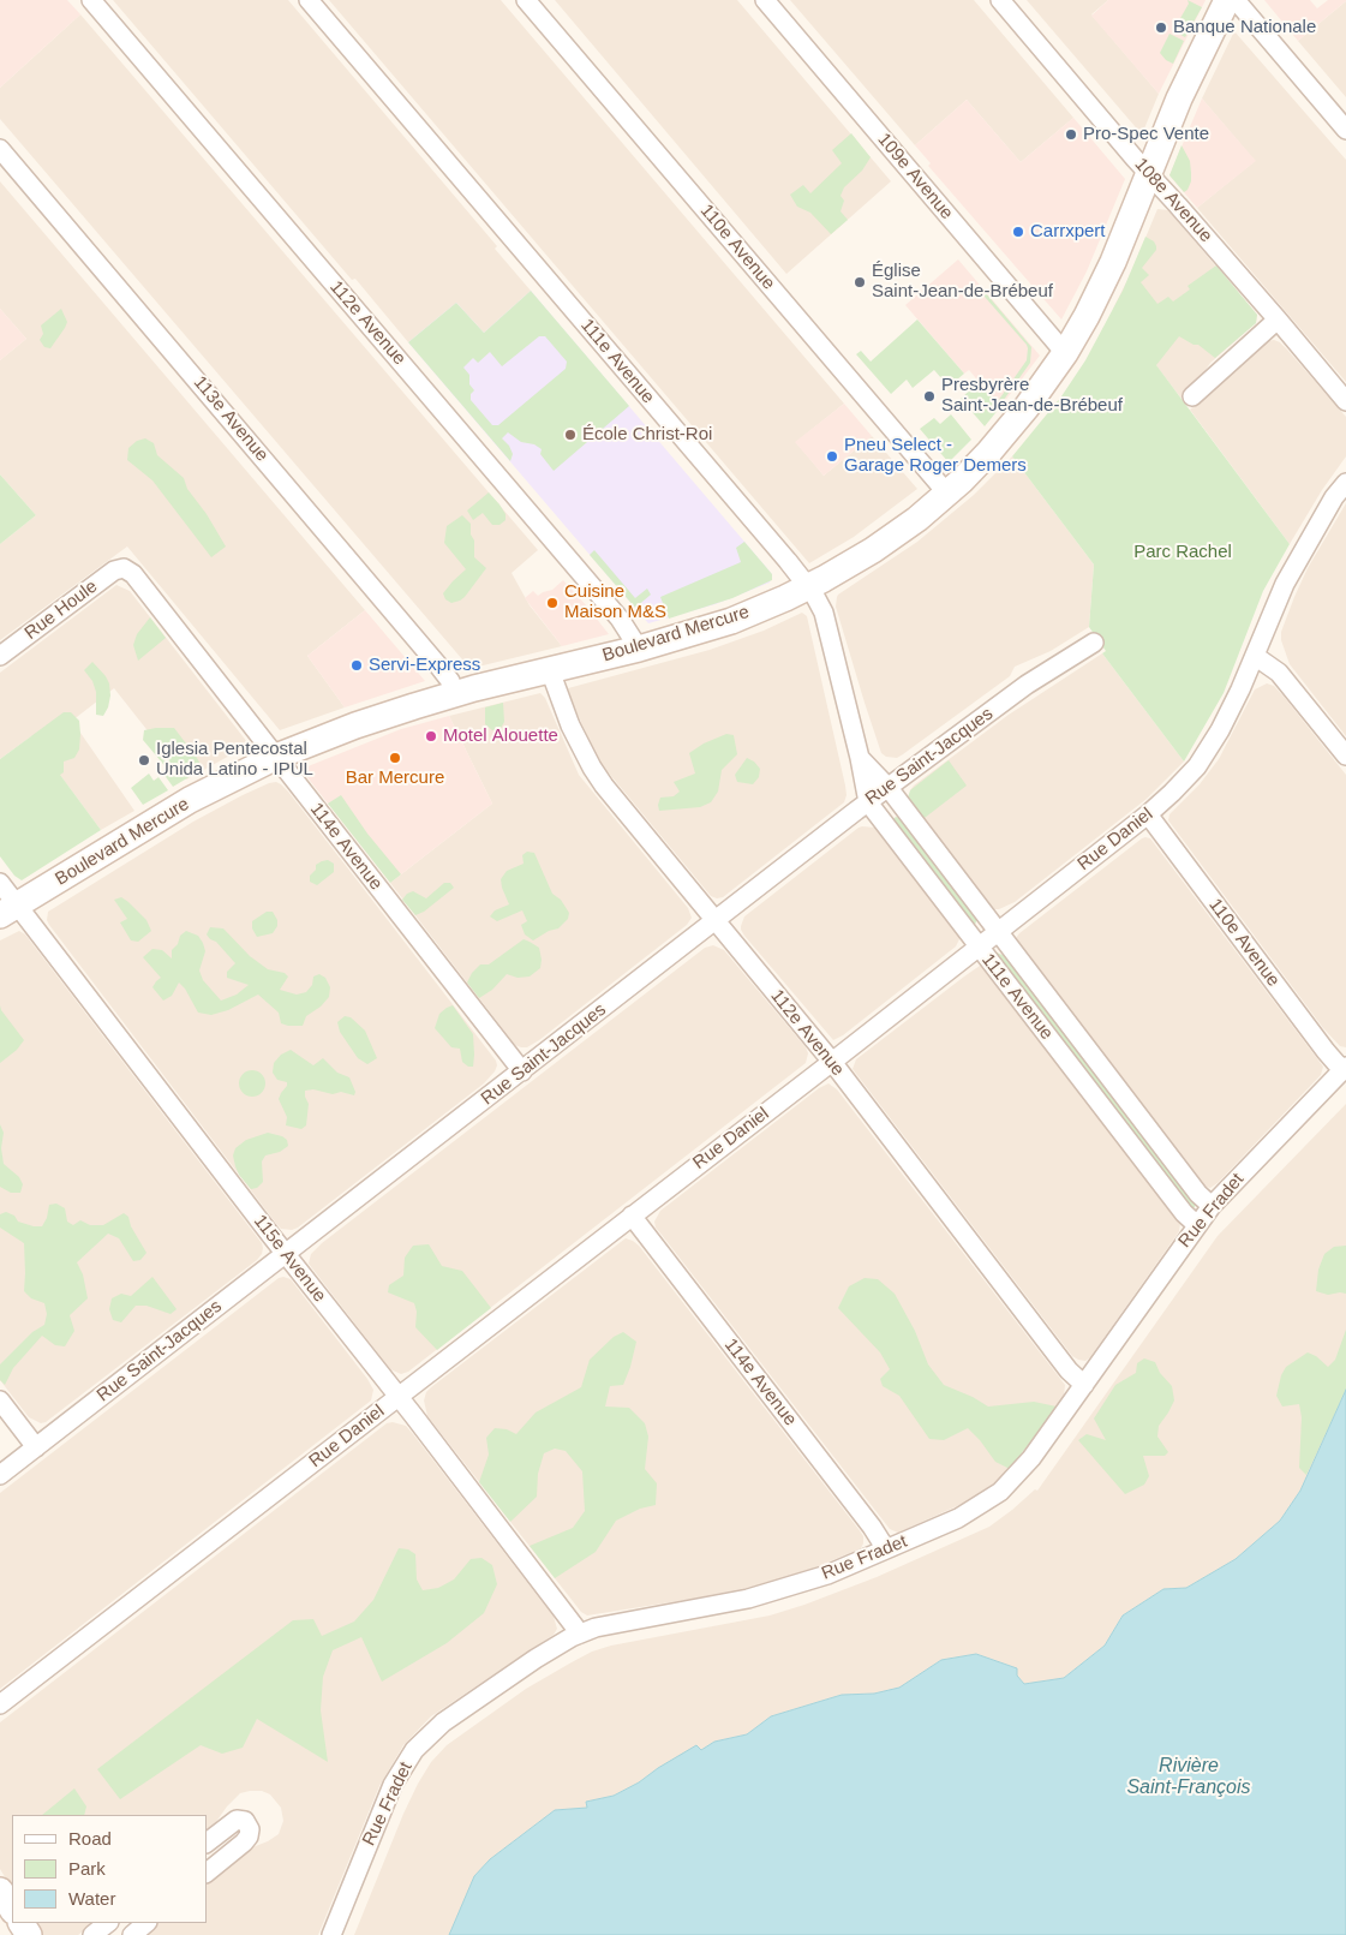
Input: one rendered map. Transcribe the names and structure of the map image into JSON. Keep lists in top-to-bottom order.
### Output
{
  "streets": {
    "street": [
      "109e Avenue",
      "108e Avenue",
      "110e Avenue",
      "112e Avenue",
      "111e Avenue",
      "113e Avenue",
      "Rue Houle",
      "Boulevard Mercure",
      "Rue Saint-Jacques",
      "Rue Daniel",
      "114e Avenue",
      "Rue Fradet",
      "115e Avenue"
    ]
  },
  "crossings": [
    ["109e Avenue", "Boulevard Mercure"],
    ["108e Avenue", "Boulevard Mercure"],
    ["110e Avenue", "Boulevard Mercure"],
    ["110e Avenue", "Rue Daniel"],
    ["110e Avenue", "Rue Fradet"],
    ["112e Avenue", "Boulevard Mercure"],
    ["112e Avenue", "Rue Saint-Jacques"],
    ["112e Avenue", "Rue Daniel"],
    ["112e Avenue", "Rue Fradet"],
    ["111e Avenue", "Boulevard Mercure"],
    ["111e Avenue", "Rue Saint-Jacques"],
    ["111e Avenue", "Rue Daniel"],
    ["111e Avenue", "Rue Fradet"],
    ["113e Avenue", "Boulevard Mercure"],
    ["Rue Houle", "114e Avenue"],
    ["Boulevard Mercure", "114e Avenue"],
    ["Boulevard Mercure", "115e Avenue"],
    ["Rue Saint-Jacques", "114e Avenue"],
    ["Rue Saint-Jacques", "115e Avenue"],
    ["Rue Daniel", "114e Avenue"],
    ["Rue Daniel", "115e Avenue"],
    ["114e Avenue", "Rue Fradet"],
    ["Rue Fradet", "115e Avenue"]
  ],
  "water": ["Rivière Saint-François"],
  "parks": ["Parc Rachel"],
  "places": [
    "Banque Nationale",
    "Pro-Spec Vente",
    "Carrxpert",
    "Église Saint-Jean-de-Brébeuf",
    "Presbyrère Saint-Jean-de-Brébeuf",
    "École Christ-Roi",
    "Pneu Select - Garage Roger Demers",
    "Cuisine Maison M&S",
    "Servi-Express",
    "Motel Alouette",
    "Bar Mercure",
    "Iglesia Pentecostal Unida Latino - IPUL"
  ],
  "legend": ["Road", "Park", "Water"]
}
